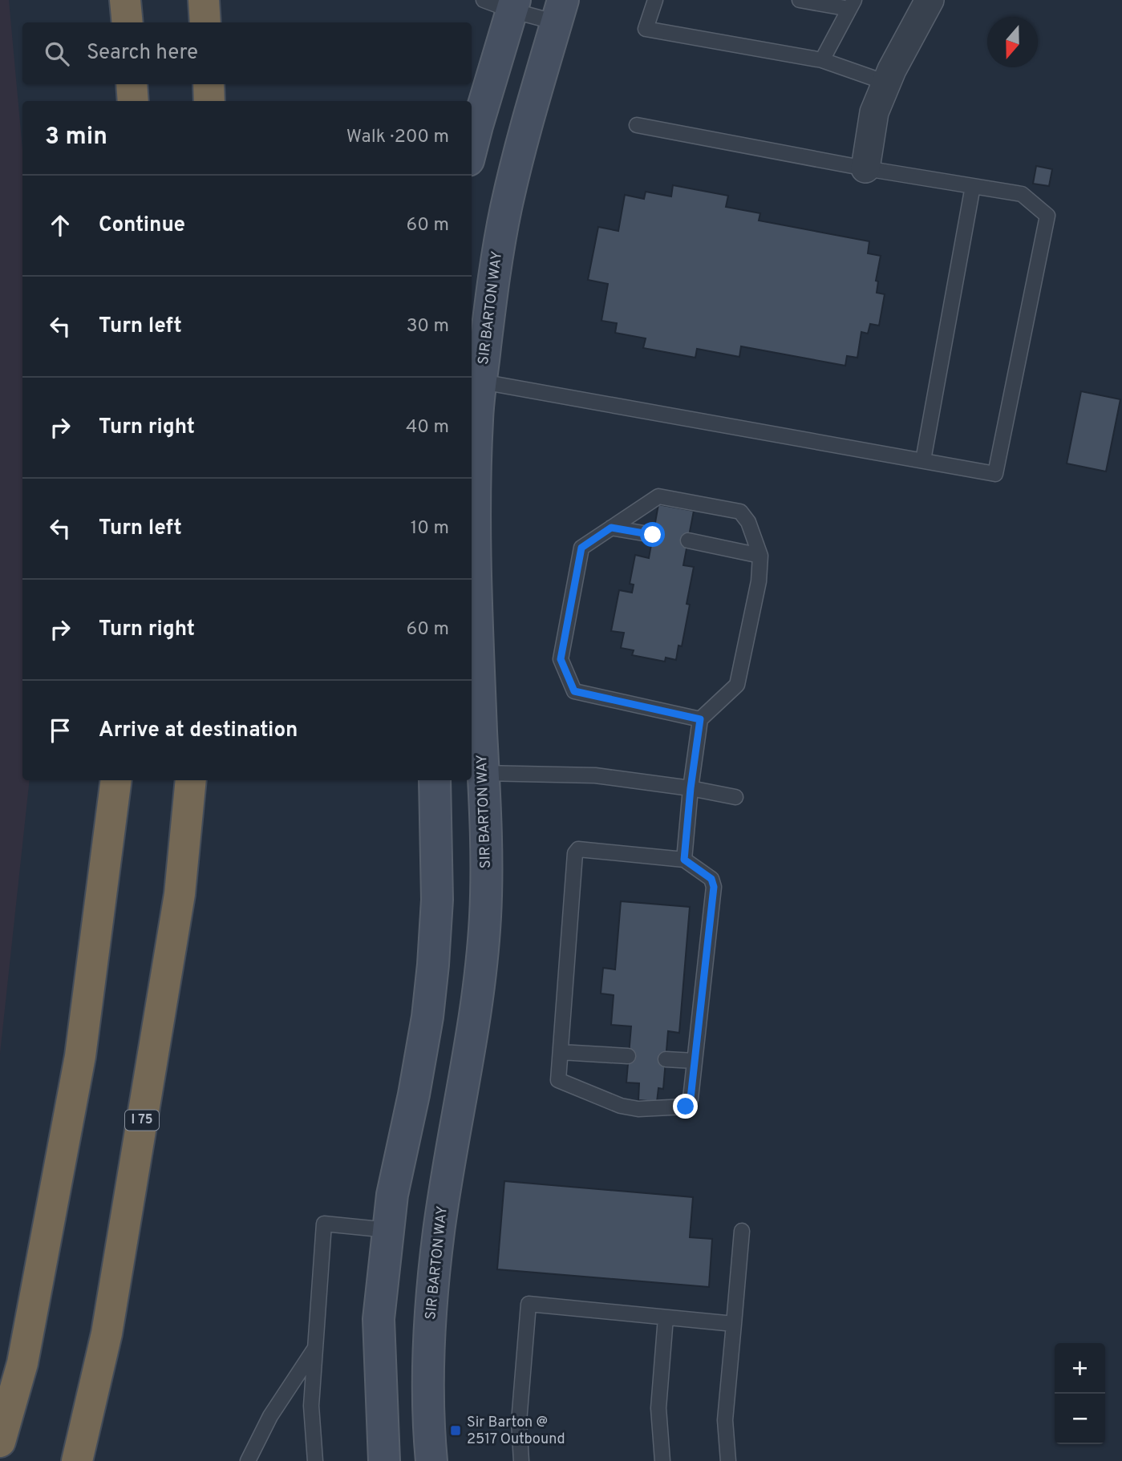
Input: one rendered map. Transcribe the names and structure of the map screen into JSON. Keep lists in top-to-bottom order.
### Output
{
  "streets": {
    "highway": ["I 75"],
    "main road": ["SIR BARTON WAY"]
  },
  "places": {
    "transit": ["Sir Barton @ 2517 Outbound"]
  },
  "north": "bottom",
  "page": {
    "search": "Search here",
    "heading": ["3 min", "Walk · 200 m"],
    "list": [
      ["Continue", "60 m"],
      ["Turn left", "30 m"],
      ["Turn right", "40 m"],
      ["Turn left", "10 m"],
      ["Turn right", "60 m"],
      "Arrive at destination"
    ],
    "map_buttons": ["+", "−"]
  }
}
